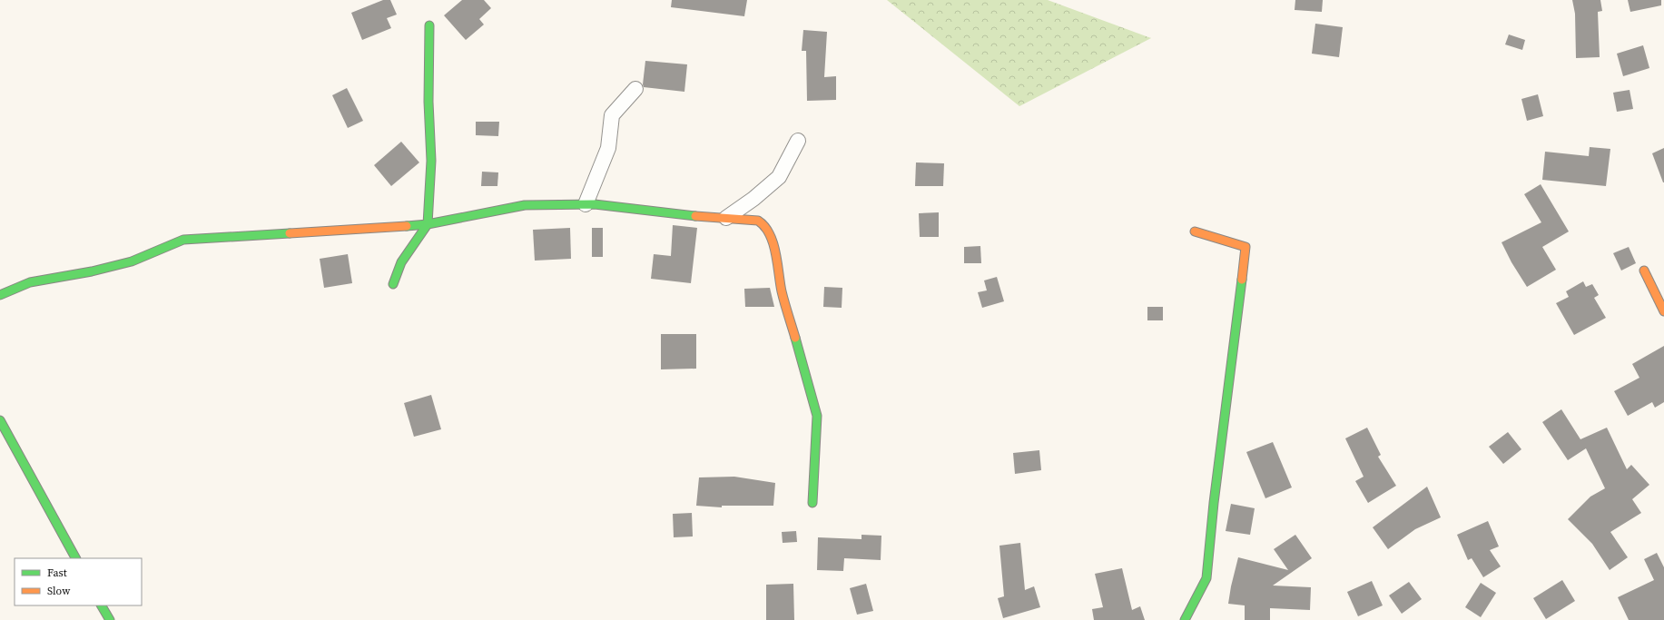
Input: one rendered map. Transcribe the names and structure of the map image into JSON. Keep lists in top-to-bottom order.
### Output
{
  "legend": ["Fast", "Slow"]
}
